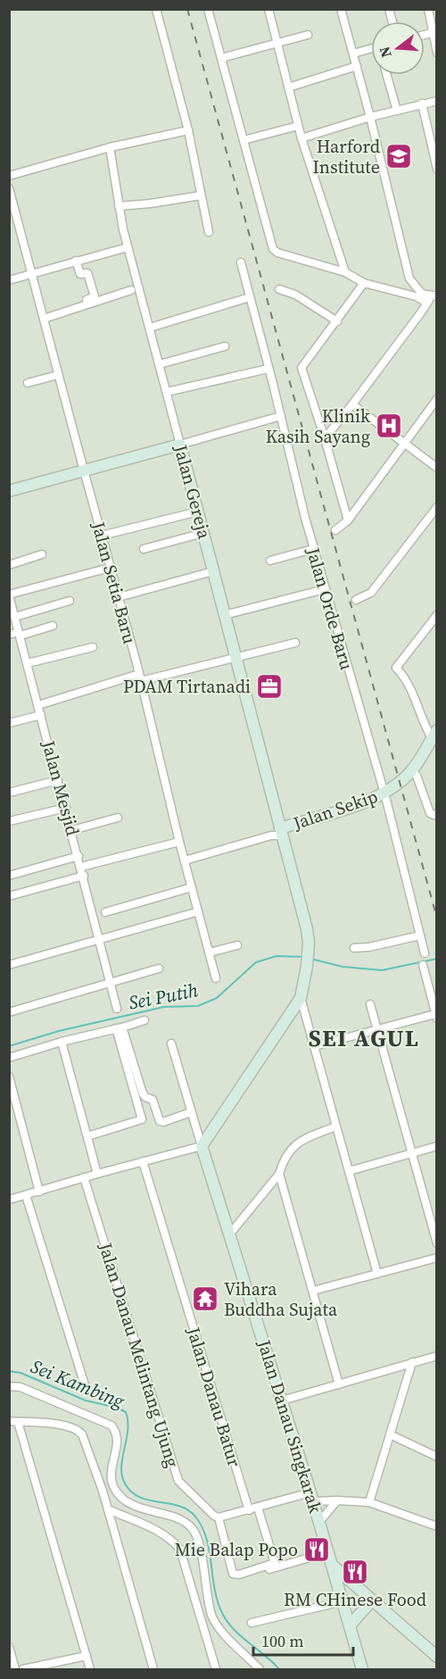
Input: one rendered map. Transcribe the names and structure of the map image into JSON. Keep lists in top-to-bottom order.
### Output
{
  "streets": {
    "street": [
      "Jalan Gereja",
      "Jalan Setia Baru",
      "Jalan Orde Baru",
      "Jalan Mesjid",
      "Jalan Sekip",
      "Jalan Danau Melintang Ujung",
      "Jalan Danau Batur",
      "Jalan Danau Singkarak"
    ]
  },
  "crossings": [
    ["Jalan Gereja", "Jalan Sekip"],
    ["Jalan Setia Baru", "Jalan Sekip"],
    ["Jalan Orde Baru", "Jalan Sekip"]
  ],
  "districts": ["SEI AGUL"],
  "water": ["Sei Putih", "Sei Kambing"],
  "places": {
    "school or university": ["Harford Institute"],
    "hospital": ["Klinik Kasih Sayang"],
    "office": ["PDAM Tirtanadi"],
    "temple": ["Vihara Buddha Sujata"],
    "restaurant": ["Mie Balap Popo", "RM CHinese Food"]
  },
  "scale_bar": "100 m",
  "north": "left"
}
